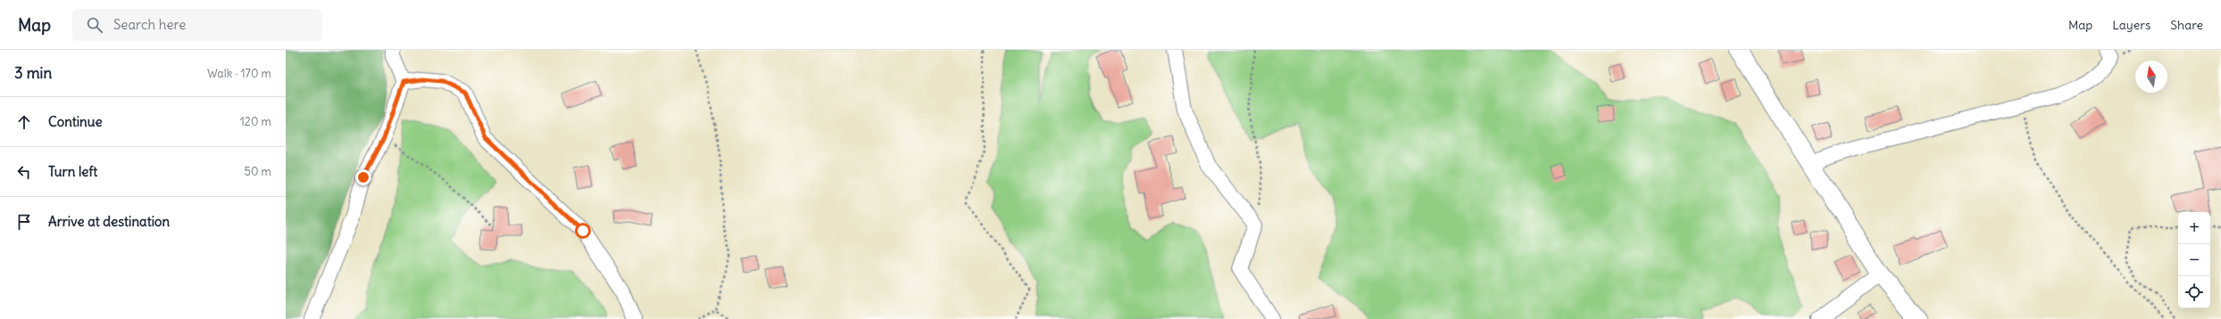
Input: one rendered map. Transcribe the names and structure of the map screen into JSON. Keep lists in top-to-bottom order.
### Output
{
  "north": "top",
  "page": {
    "header": "Map",
    "search": "Search here",
    "nav": ["Map", "Layers", "Share"],
    "heading": ["3 min", "Walk · 170 m"],
    "list": [
      ["Continue", "120 m"],
      ["Turn left", "50 m"],
      "Arrive at destination"
    ],
    "map_buttons": ["+", "−"]
  }
}
